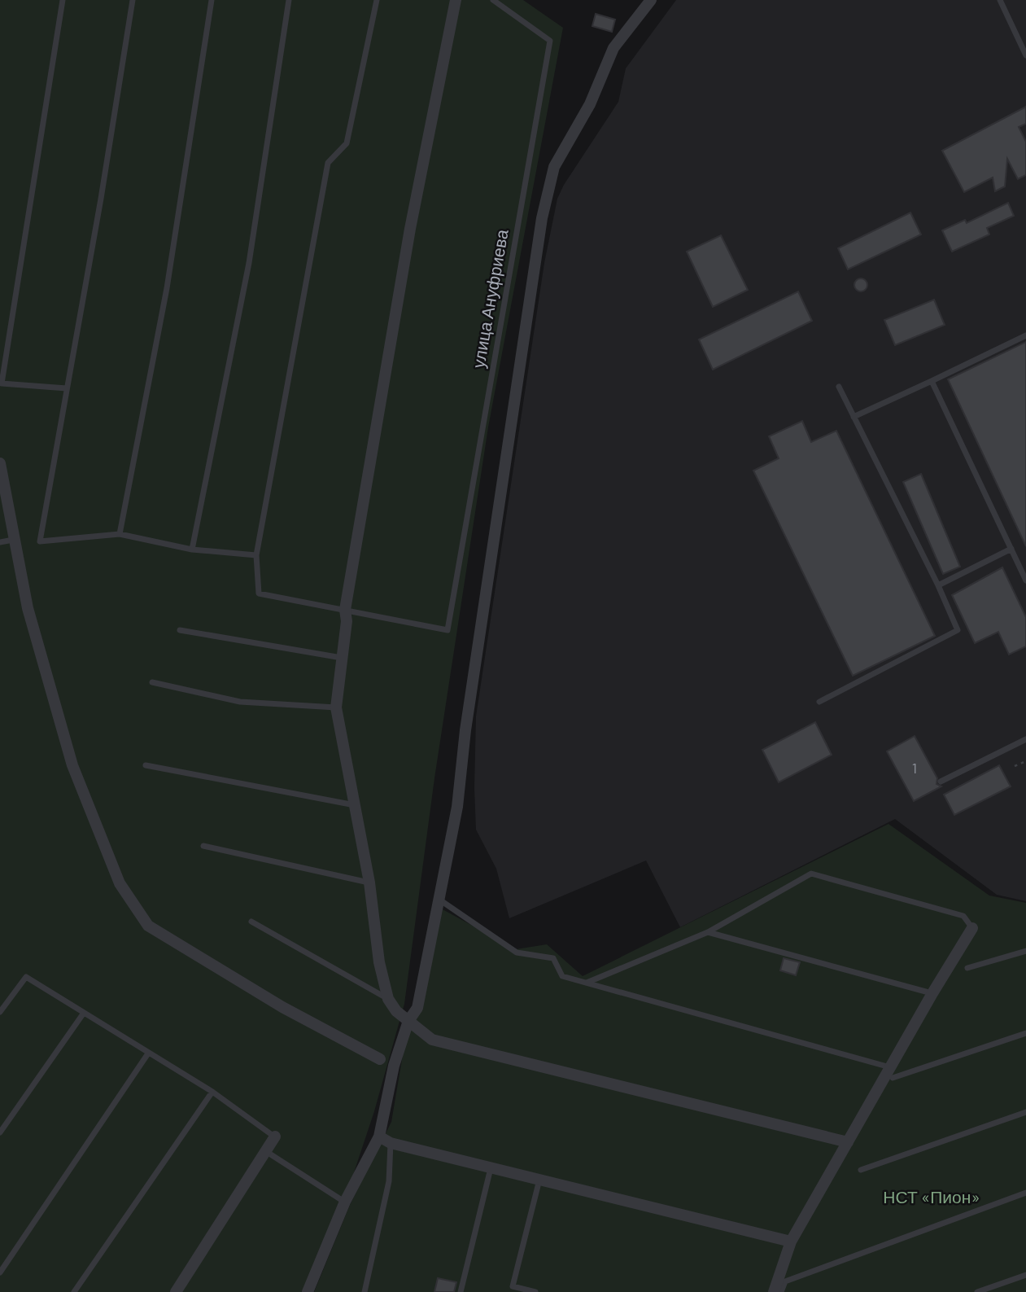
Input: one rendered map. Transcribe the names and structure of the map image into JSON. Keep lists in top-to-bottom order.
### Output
{
  "streets": {
    "lane": ["улица Ануфриева"]
  },
  "parks": ["НСТ «Пион»"],
  "house_numbers": ["1"]
}
